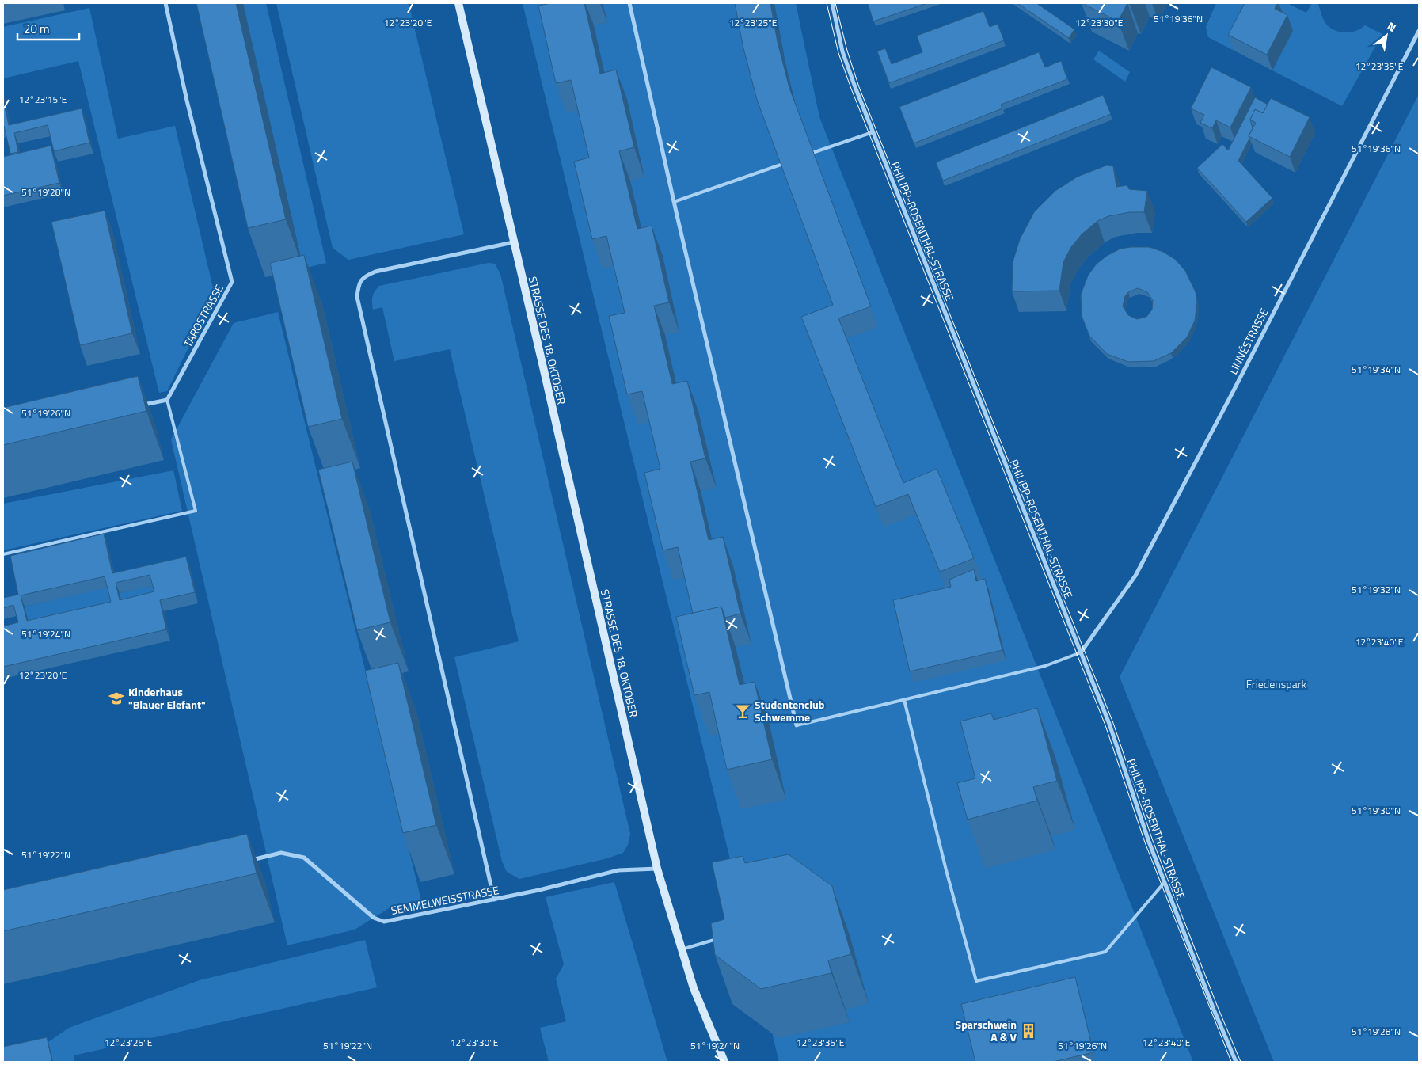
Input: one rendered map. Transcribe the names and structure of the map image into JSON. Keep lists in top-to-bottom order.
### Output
{
  "streets": {
    "main road": ["STRASSE DES 18. OKTOBER"],
    "street": [
      "PHILIPP-ROSENTHAL-STRASSE",
      "TAROSTRASSE",
      "LINNÉSTRASSE",
      "SEMMELWEISSTRASSE"
    ]
  },
  "crossings": [
    ["PHILIPP-ROSENTHAL-STRASSE", "LINNÉSTRASSE"],
    ["STRASSE DES 18. OKTOBER", "SEMMELWEISSTRASSE"]
  ],
  "parks": ["Friedenspark"],
  "places": {
    "school or university": ["Kinderhaus \"Blauer Elefant\""],
    "bar": ["Studentenclub Schwemme"],
    "building": ["Sparschwein A & V"]
  },
  "scale_bar": "20 m",
  "north": "top right",
  "coordinates": [
    "51°19'36\"N",
    "12°23'20\"E",
    "12°23'25\"E",
    "12°23'30\"E",
    "12°23'35\"E",
    "12°23'15\"E",
    "51°19'28\"N",
    "51°19'34\"N",
    "51°19'26\"N",
    "51°19'32\"N",
    "51°19'24\"N",
    "12°23'40\"E",
    "51°19'30\"N",
    "51°19'22\"N"
  ]
}
